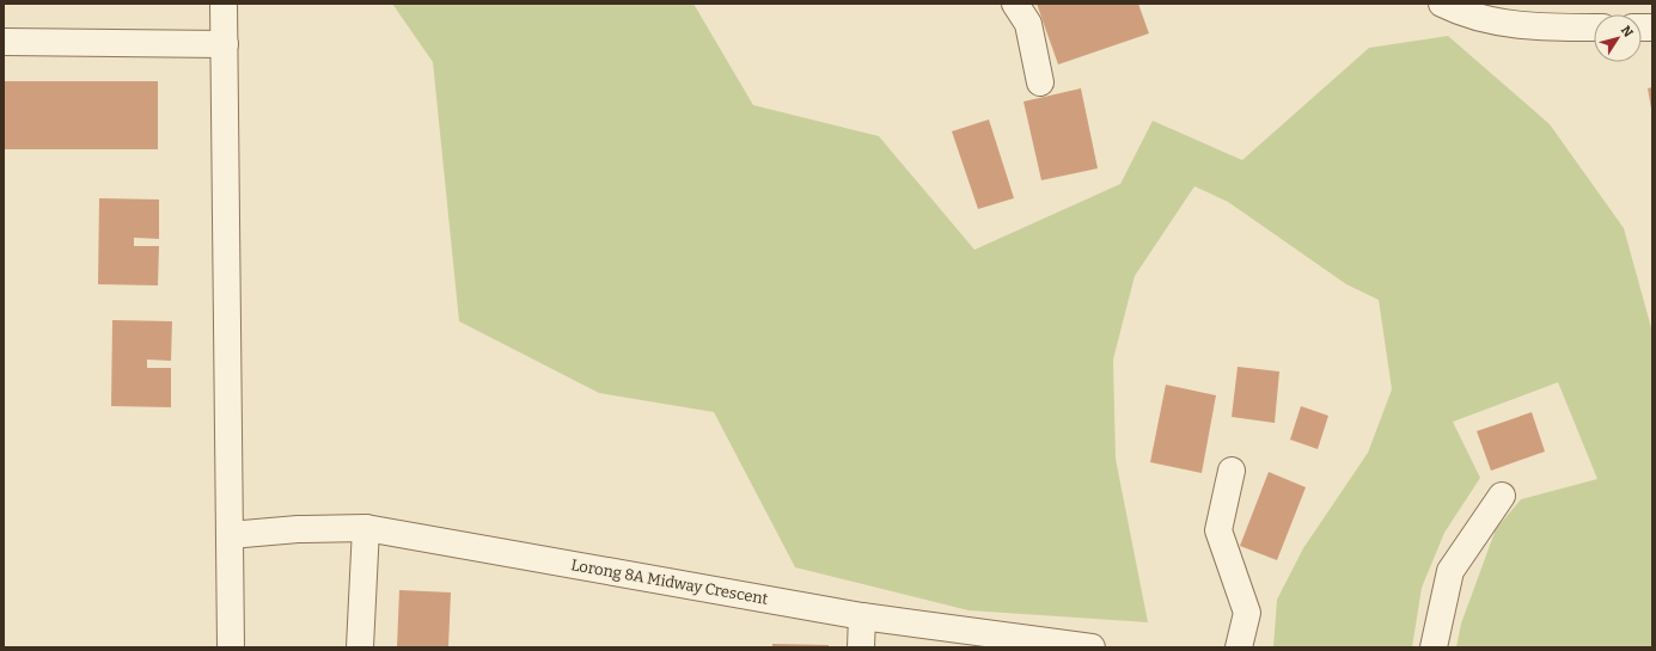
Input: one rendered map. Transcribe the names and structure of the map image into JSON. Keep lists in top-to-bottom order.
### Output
{
  "streets": {
    "street": ["Lorong 8A Midway Crescent"]
  },
  "north": "top right"
}
